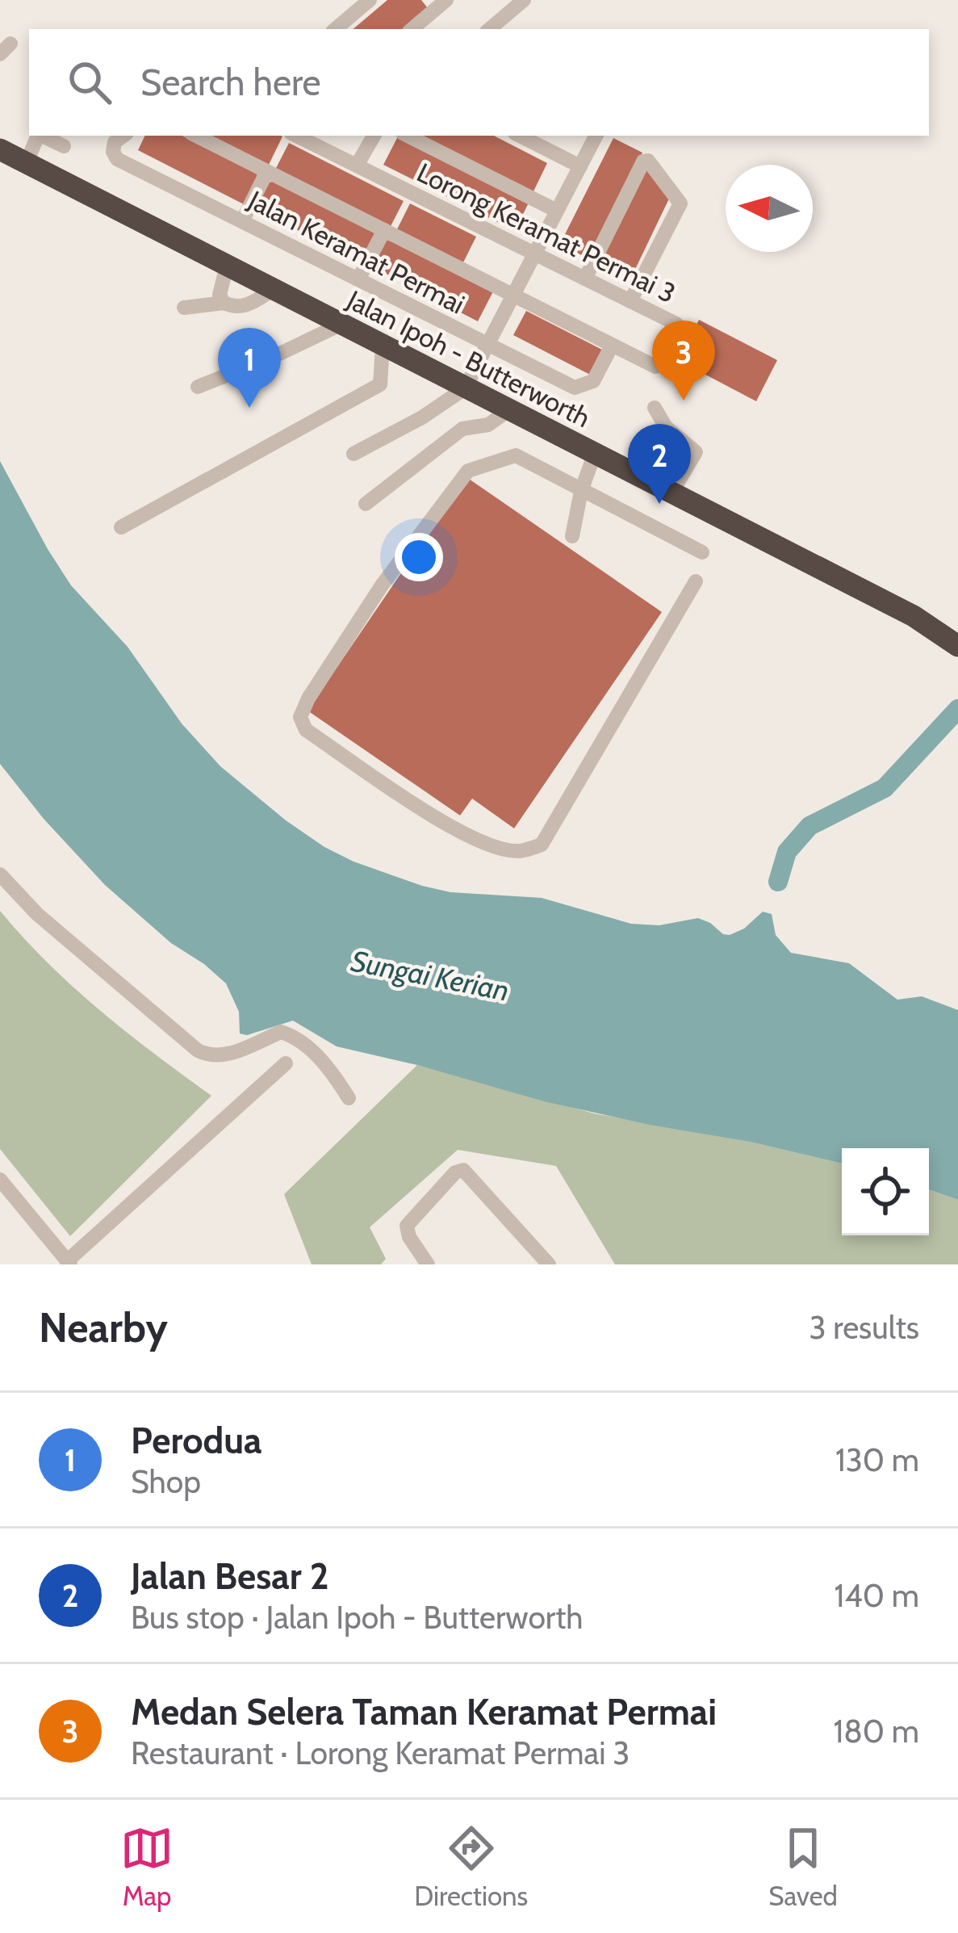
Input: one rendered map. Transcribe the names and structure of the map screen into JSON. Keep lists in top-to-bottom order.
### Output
{
  "streets": {
    "highway": ["Jalan Ipoh - Butterworth"],
    "street": ["Lorong Keramat Permai 3", "Jalan Keramat Permai"]
  },
  "water": ["Sungai Kerian"],
  "north": "left",
  "page": {
    "search": "Search here",
    "pins": ["3", "1", "2"],
    "heading": ["Nearby", "3 results"],
    "list": [
      {
        "mark": "1",
        "name": "Perodua",
        "note": "Shop",
        "value": "130 m"
      },
      {
        "mark": "2",
        "name": "Jalan Besar 2",
        "note": "Bus stop · Jalan Ipoh - Butterworth",
        "value": "140 m"
      },
      {
        "mark": "3",
        "name": "Medan Selera Taman Keramat Permai",
        "note": "Restaurant · Lorong Keramat Permai 3",
        "value": "180 m"
      }
    ],
    "nav": ["Map", "Directions", "Saved"]
  }
}
